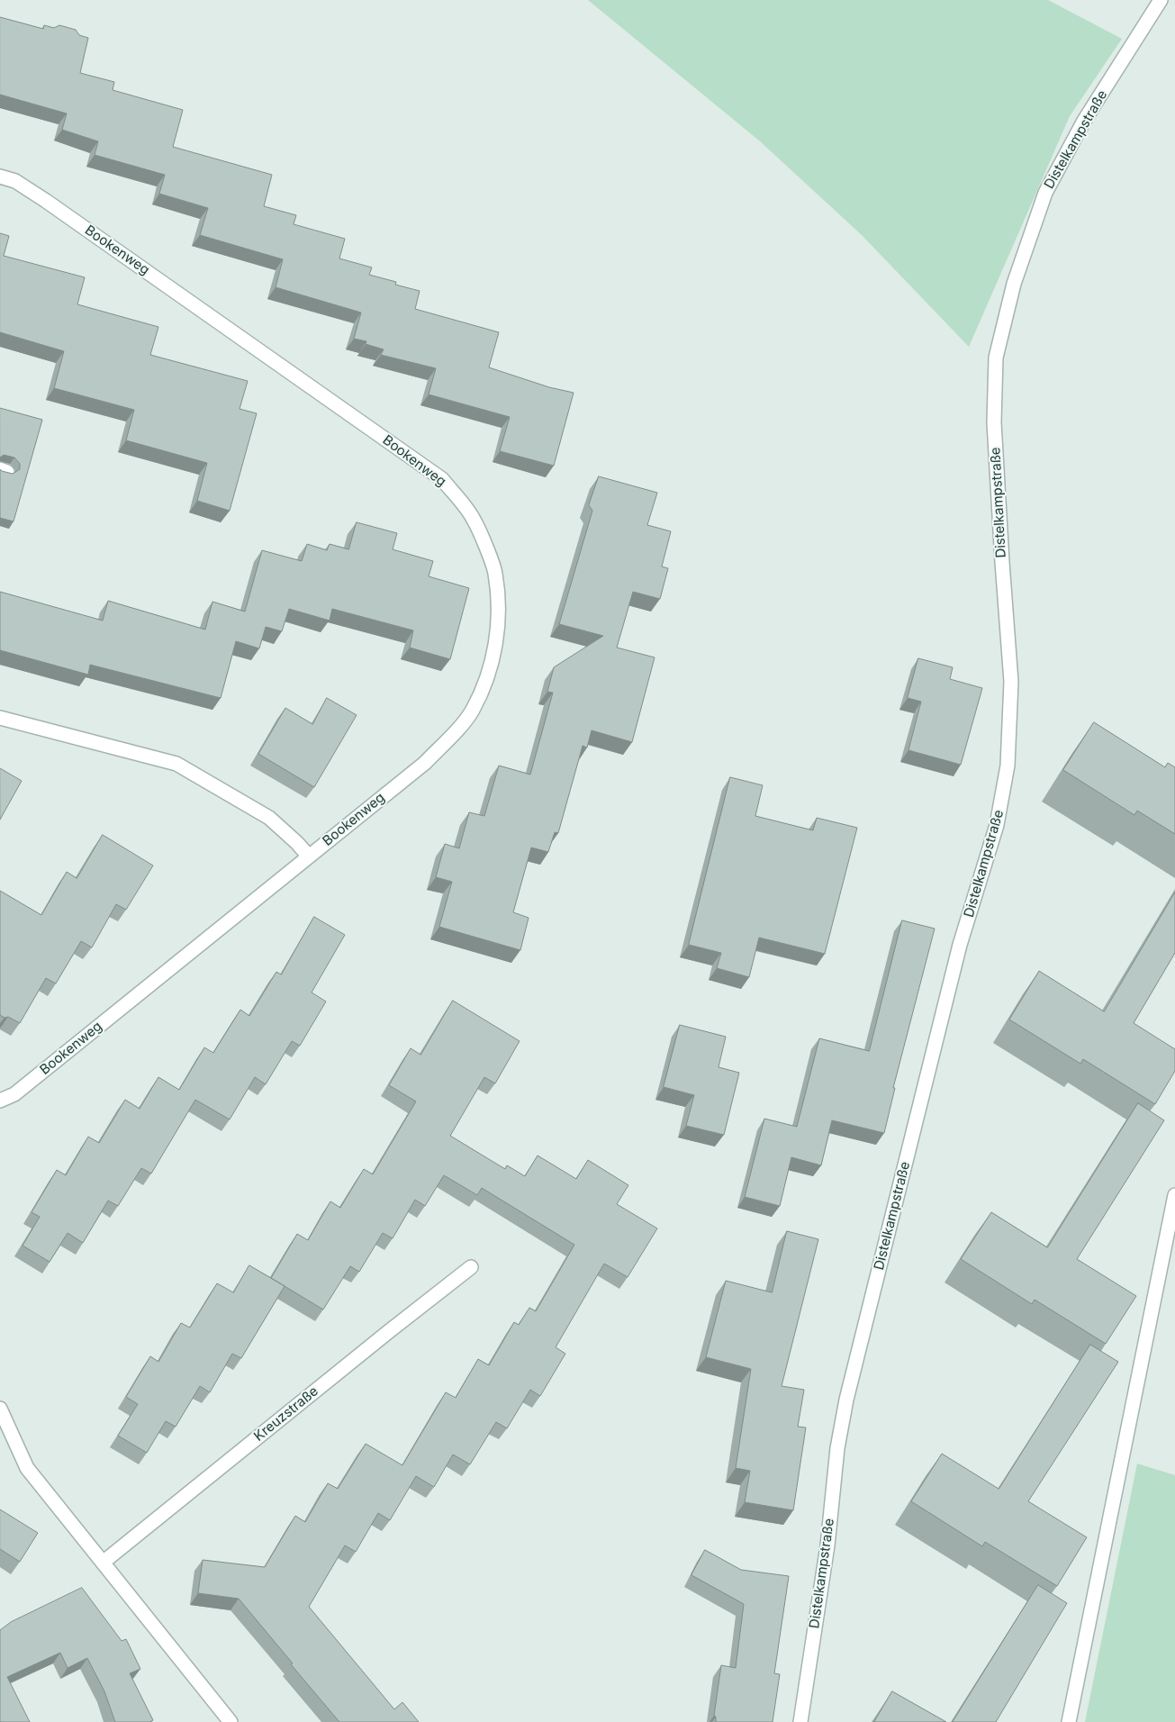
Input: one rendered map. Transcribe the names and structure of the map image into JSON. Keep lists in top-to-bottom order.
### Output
{
  "streets": {
    "street": ["Distelkampstraße", "Bookenweg", "Kreuzstraße"]
  }
}
